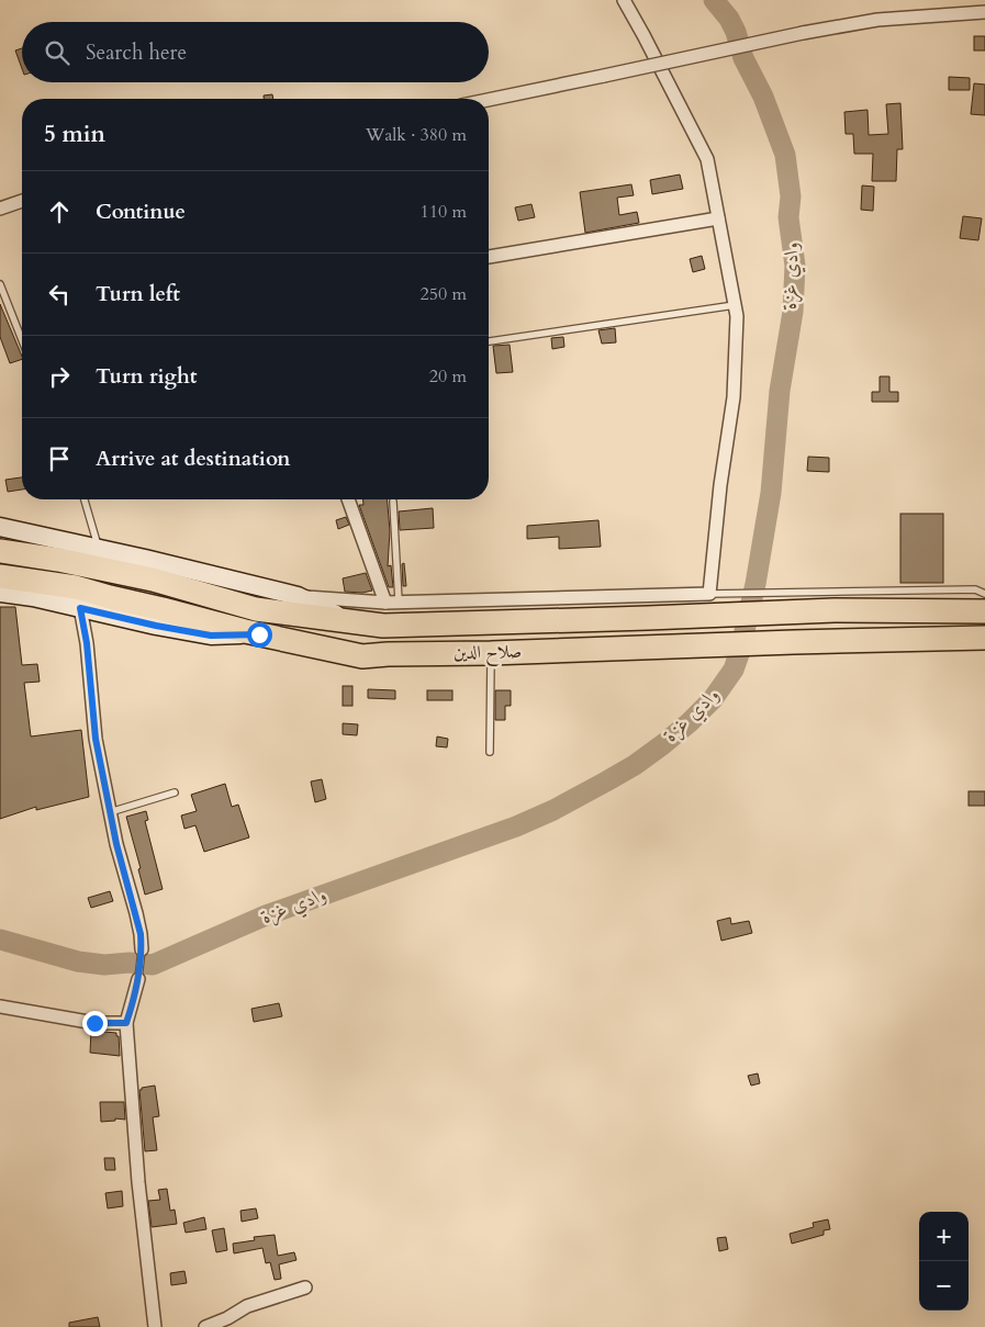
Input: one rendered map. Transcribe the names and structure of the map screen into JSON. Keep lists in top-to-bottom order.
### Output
{
  "streets": {
    "highway": ["صلاح الدين"]
  },
  "water": ["وادي غزة"],
  "page": {
    "search": "Search here",
    "heading": ["5 min", "Walk · 380 m"],
    "list": [
      ["Continue", "110 m"],
      ["Turn left", "250 m"],
      ["Turn right", "20 m"],
      "Arrive at destination"
    ],
    "map_buttons": ["+", "−"]
  }
}
